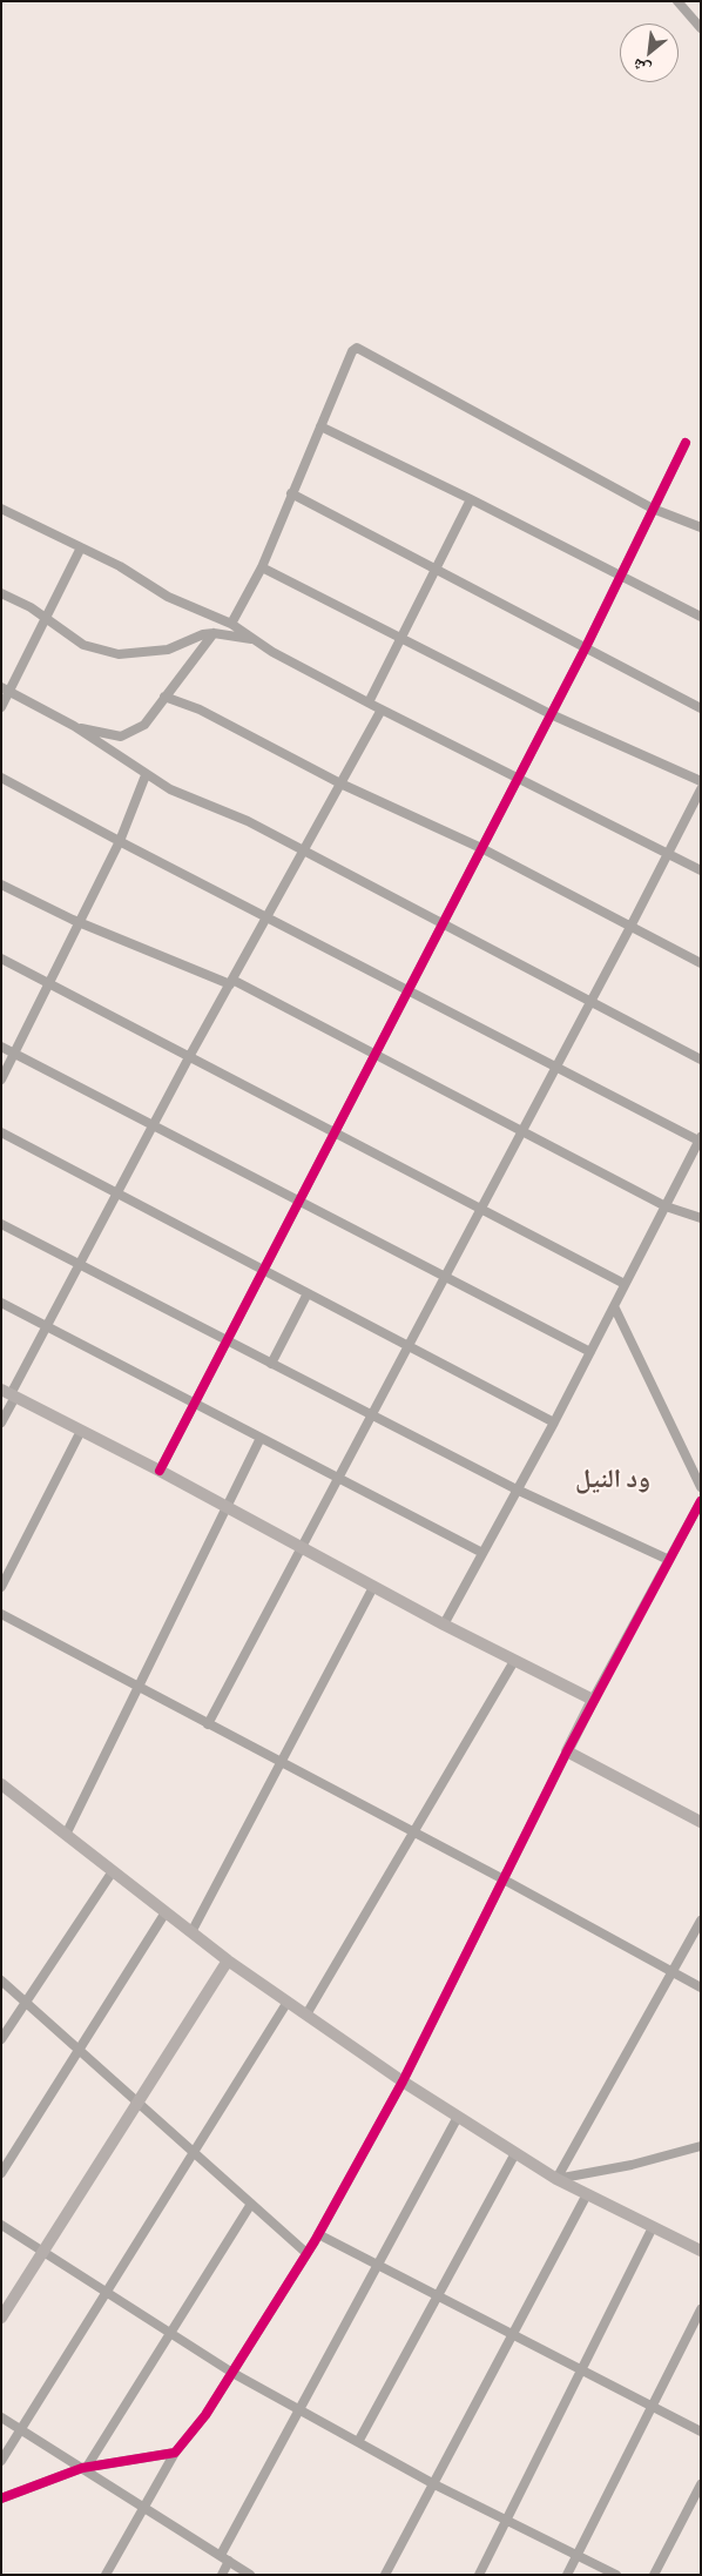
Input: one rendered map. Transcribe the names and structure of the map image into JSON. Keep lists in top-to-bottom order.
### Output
{
  "districts": ["ود النيل"],
  "north": "bottom left"
}
